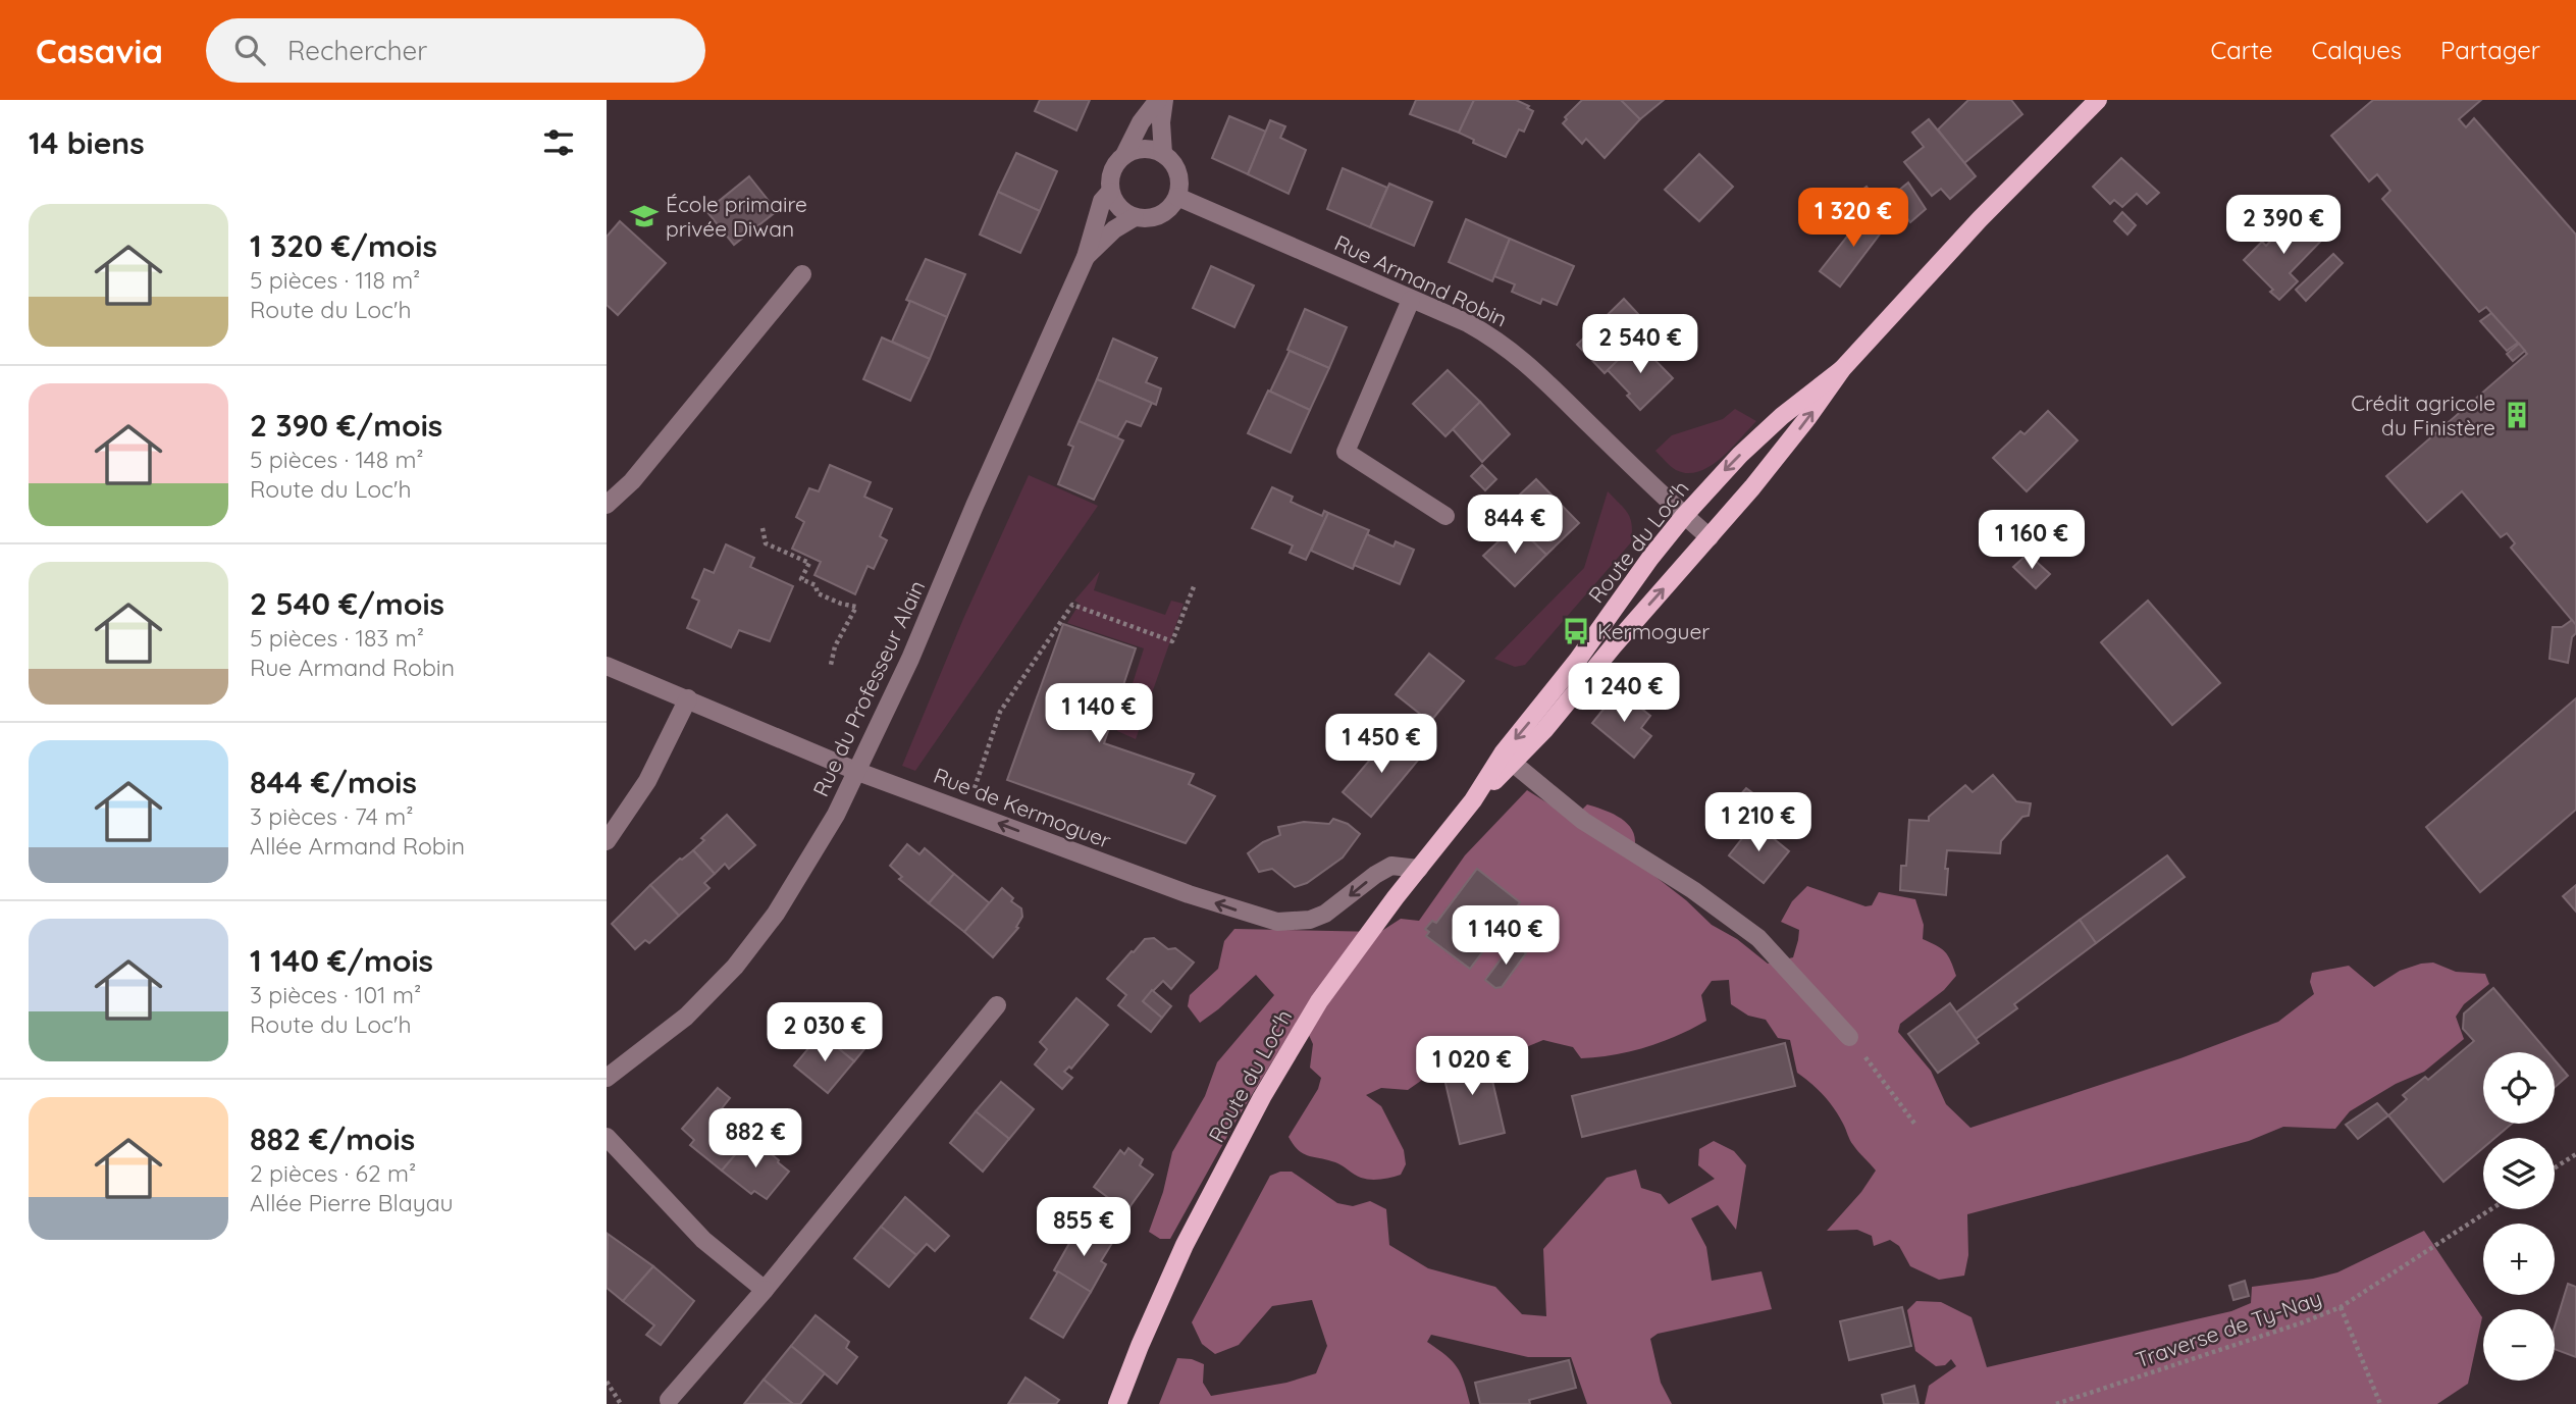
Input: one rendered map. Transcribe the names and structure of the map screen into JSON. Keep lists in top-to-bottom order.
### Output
{
  "streets": {
    "main road": ["Route du Loc'h"],
    "street": ["Rue Armand Robin", "Rue du Professeur Alain", "Rue de Kermoguer"],
    "path": ["Traverse de Ty-Nay"]
  },
  "crossings": [
    ["Rue Armand Robin", "Route du Loc'h"],
    ["Rue Armand Robin", "Rue du Professeur Alain"],
    ["Route du Loc'h", "Rue de Kermoguer"],
    ["Rue du Professeur Alain", "Rue de Kermoguer"]
  ],
  "one_way": ["Rue de Kermoguer"],
  "places": {
    "school or university": ["École primaire privée Diwan"],
    "building": ["Crédit agricole du Finistère"],
    "bus stop": ["Kermoguer"]
  },
  "page": {
    "header": "Casavia",
    "search": "Rechercher",
    "nav": ["Carte", "Calques", "Partager"],
    "heading": "14 biens",
    "list": [
      {
        "name": "1 320 €/mois",
        "note": "5 pièces · 118 m² · Route du Loc'h"
      },
      {
        "name": "2 390 €/mois",
        "note": "5 pièces · 148 m² · Route du Loc'h"
      },
      {
        "name": "2 540 €/mois",
        "note": "5 pièces · 183 m² · Rue Armand Robin"
      },
      {
        "name": "844 €/mois",
        "note": "3 pièces · 74 m² · Allée Armand Robin"
      },
      {
        "name": "1 140 €/mois",
        "note": "3 pièces · 101 m² · Route du Loc'h"
      },
      {
        "name": "882 €/mois",
        "note": "2 pièces · 62 m² · Allée Pierre Blayau"
      }
    ],
    "price": [
      "1 320 €",
      "2 390 €",
      "2 540 €",
      "844 €",
      "1 160 €",
      "1 240 €",
      "1 140 €",
      "1 450 €",
      "1 210 €",
      "1 140 €",
      "2 030 €",
      "1 020 €",
      "882 €",
      "855 €"
    ],
    "map_buttons": ["+", "−"]
  }
}
